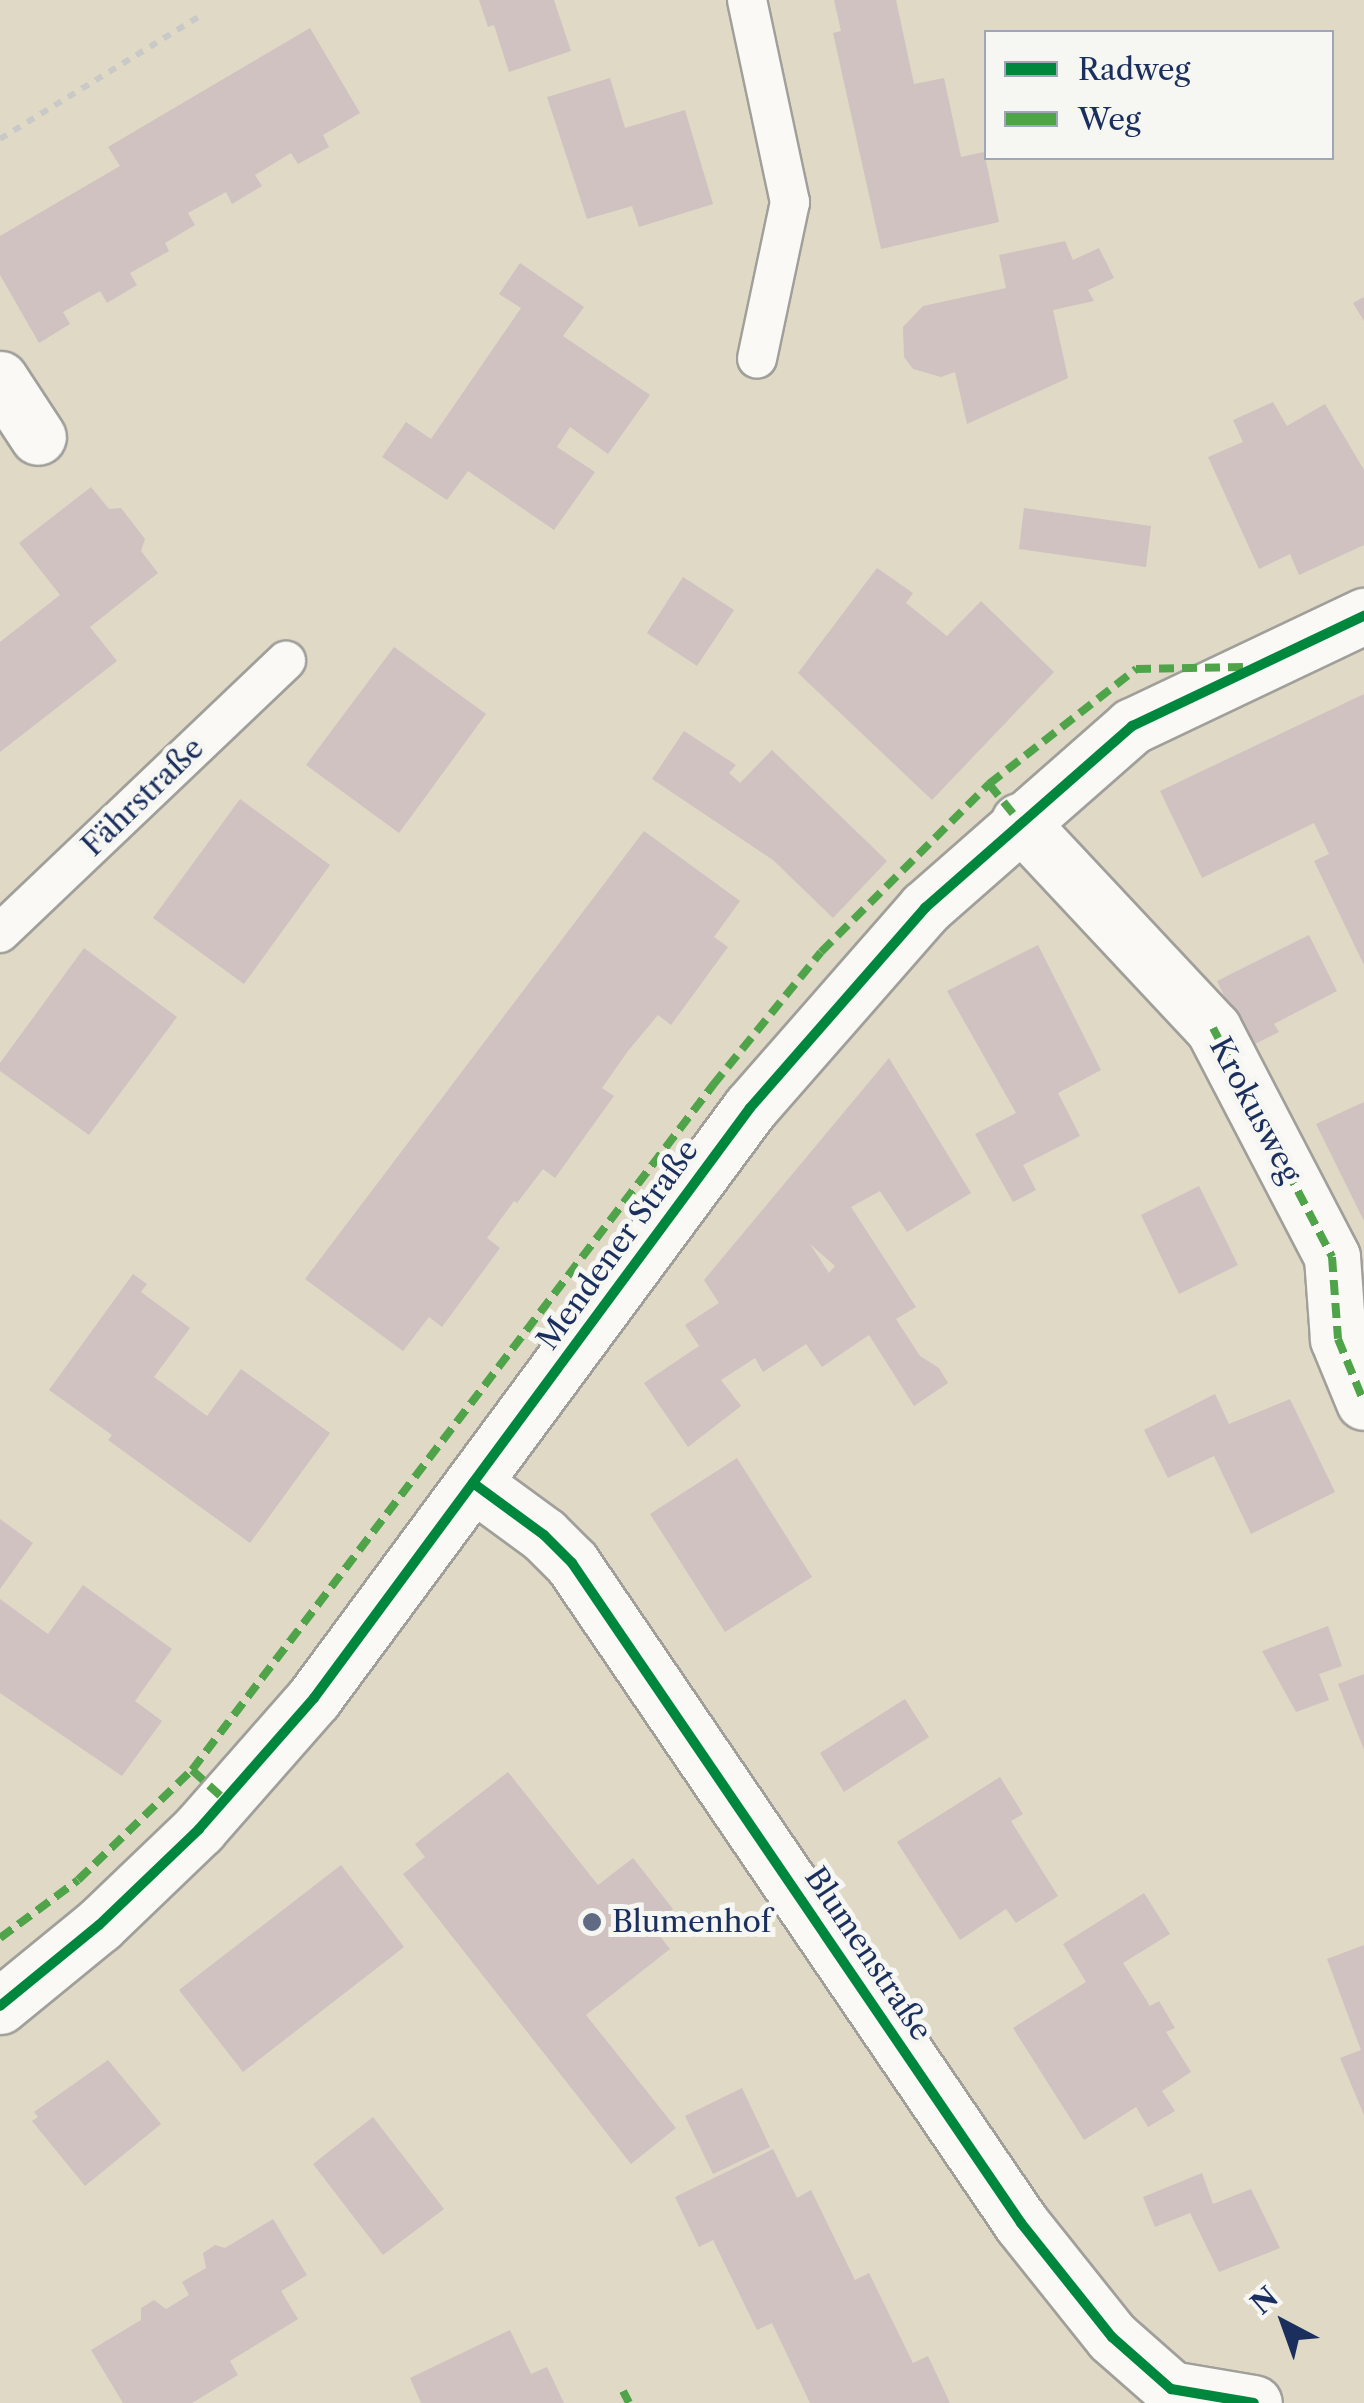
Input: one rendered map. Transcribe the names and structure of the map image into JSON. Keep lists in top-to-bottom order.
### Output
{
  "streets": {
    "street": ["Krokusweg", "Mendener Straße", "Blumenstraße"],
    "lane": ["Fährstraße"]
  },
  "crossings": [
    ["Krokusweg", "Mendener Straße"],
    ["Mendener Straße", "Blumenstraße"]
  ],
  "places": ["Blumenhof"],
  "legend": ["Radweg", "Weg"],
  "north": "top left"
}
